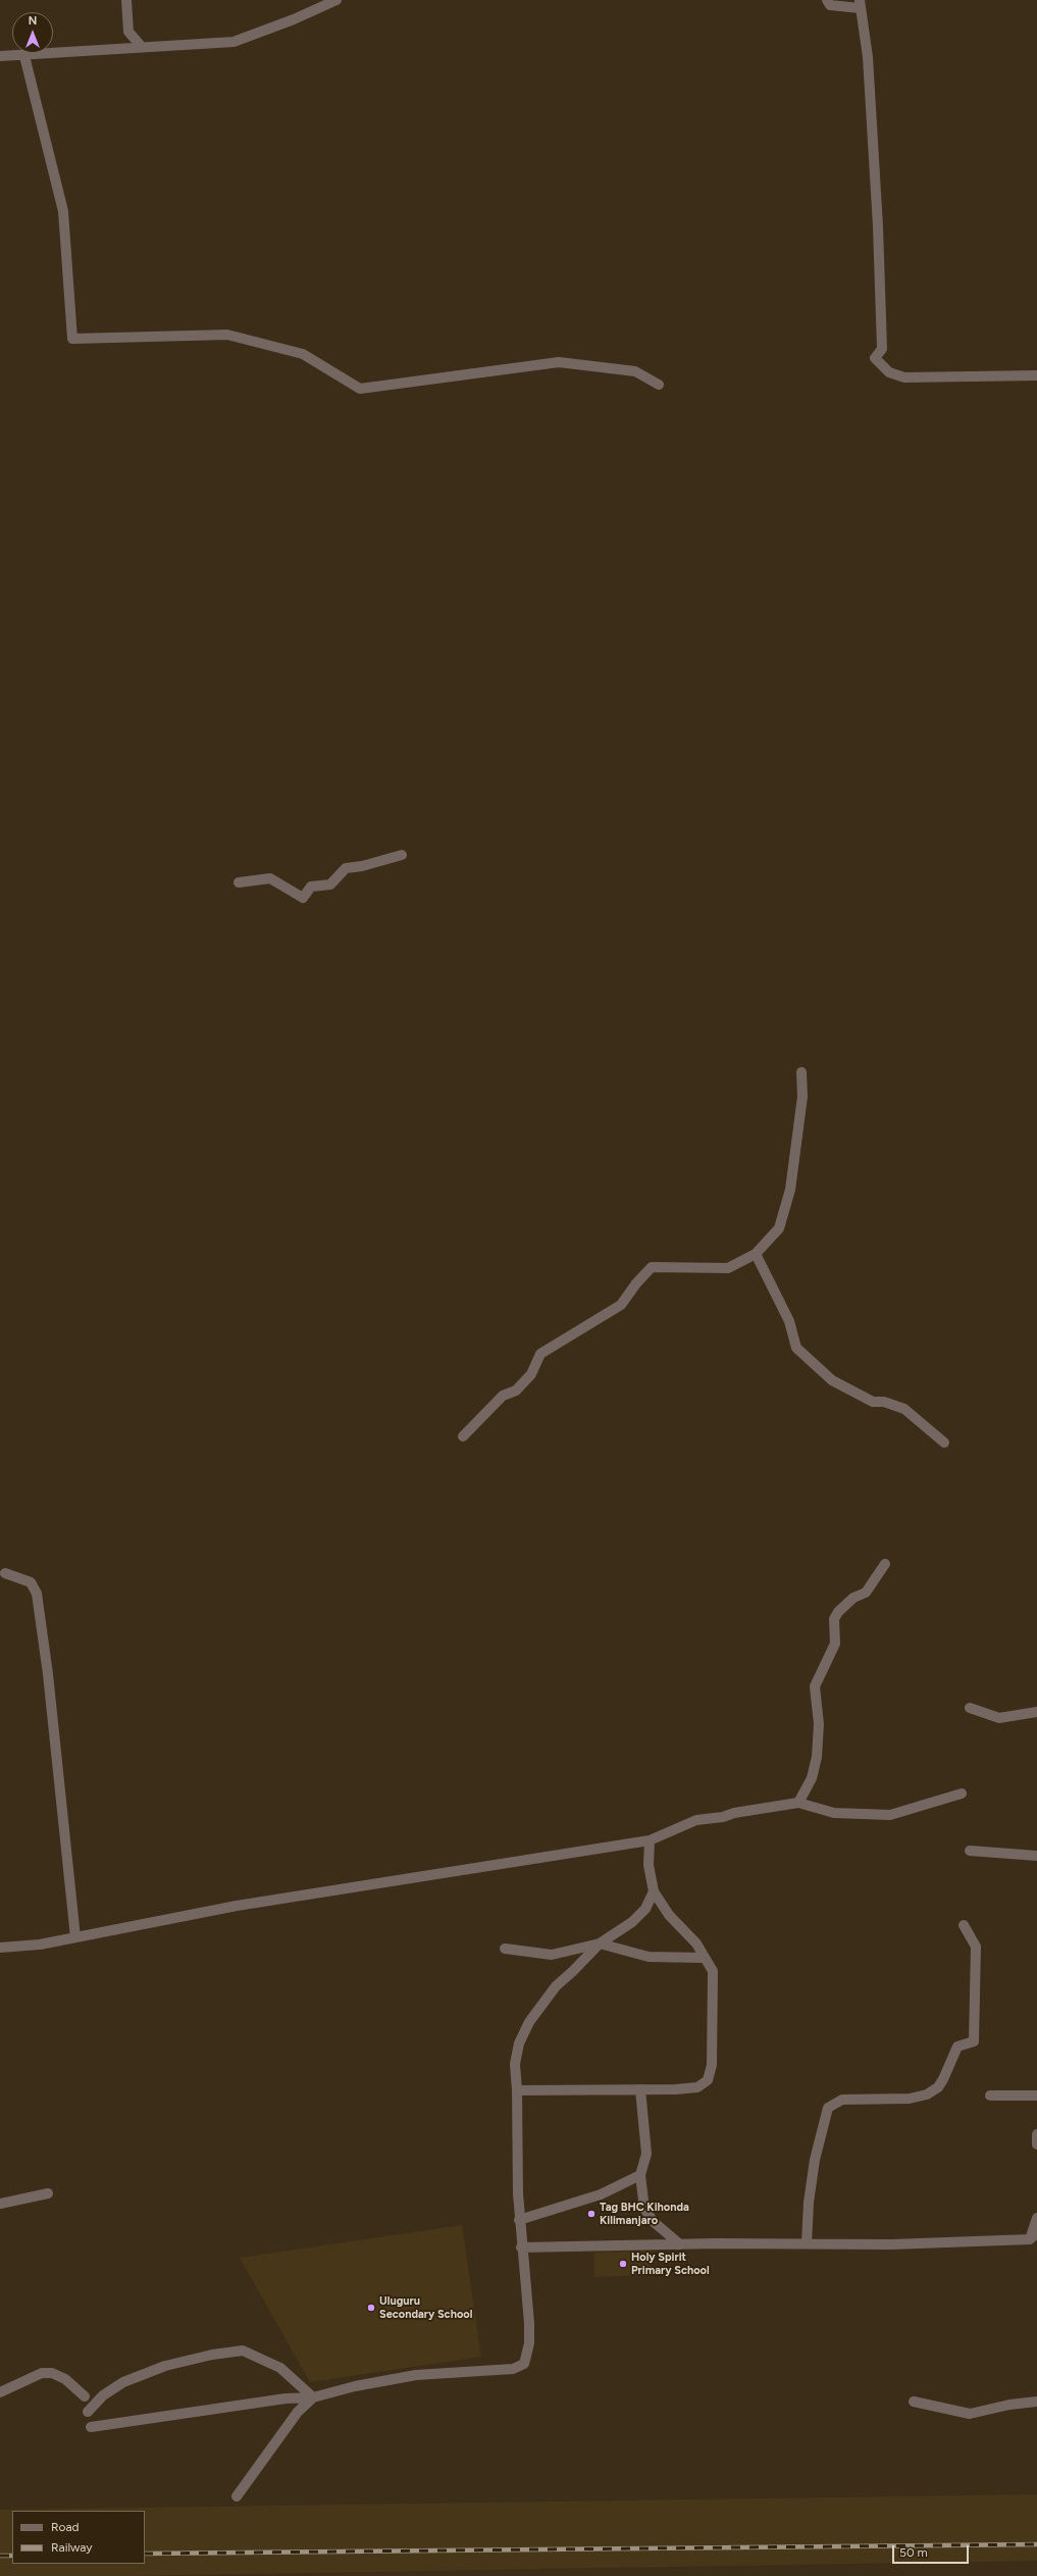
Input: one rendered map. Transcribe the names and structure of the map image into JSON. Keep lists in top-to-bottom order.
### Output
{
  "places": ["Tag BHC Kihonda Kilimanjaro", "Holy Spirit Primary School", "Uluguru Secondary School"],
  "legend": ["Road", "Railway"],
  "scale_bar": "50 m",
  "north": "top"
}
